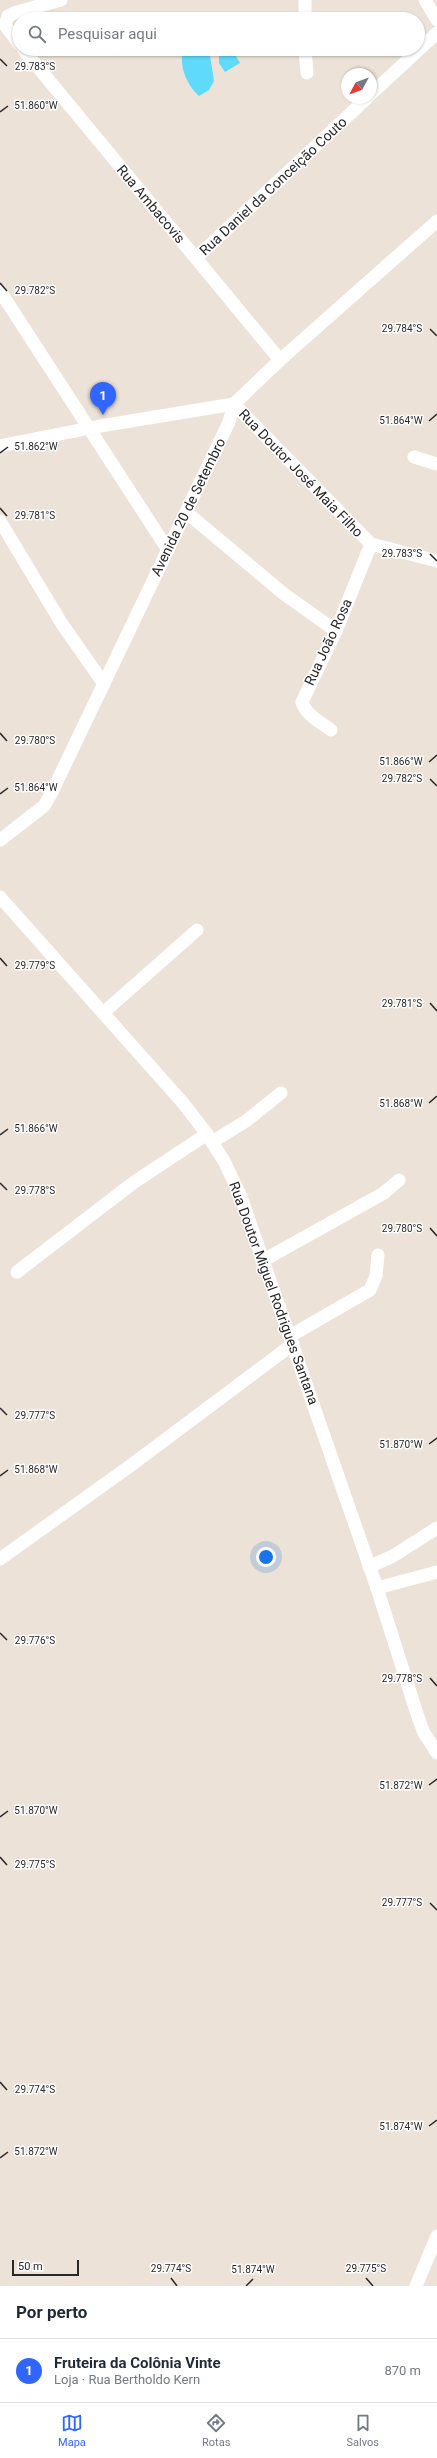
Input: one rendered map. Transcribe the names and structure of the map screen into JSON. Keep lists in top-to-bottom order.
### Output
{
  "streets": {
    "street": [
      "Rua Daniel da Conceição Couto",
      "Rua Ambacovis",
      "Rua Doutor José Maia Filho",
      "Avenida 20 de Setembro",
      "Rua João Rosa",
      "Rua Doutor Miguel Rodrigues Santana"
    ]
  },
  "crossings": [
    ["Rua Daniel da Conceição Couto", "Rua Ambacovis"],
    ["Rua Doutor José Maia Filho", "Avenida 20 de Setembro"],
    ["Rua Doutor José Maia Filho", "Rua João Rosa"]
  ],
  "scale_bar": "50 m",
  "north": "bottom left",
  "page": {
    "search": "Pesquisar aqui",
    "pins": "1",
    "scale": "50 m",
    "heading": "Por perto",
    "list": [
      {
        "mark": "1",
        "name": "Fruteira da Colônia Vinte",
        "note": "Loja · Rua Bertholdo Kern",
        "value": "870 m"
      }
    ],
    "nav": ["Mapa", "Rotas", "Salvos"]
  },
  "coordinates": [
    "29.783°S",
    "51.860°W",
    "29.782°S",
    "29.784°S",
    "51.864°W",
    "51.862°W",
    "29.781°S",
    "29.780°S",
    "51.866°W",
    "29.779°S",
    "51.868°W",
    "29.778°S",
    "29.777°S",
    "51.870°W",
    "29.776°S",
    "51.872°W",
    "29.775°S",
    "29.774°S",
    "51.874°W"
  ]
}
